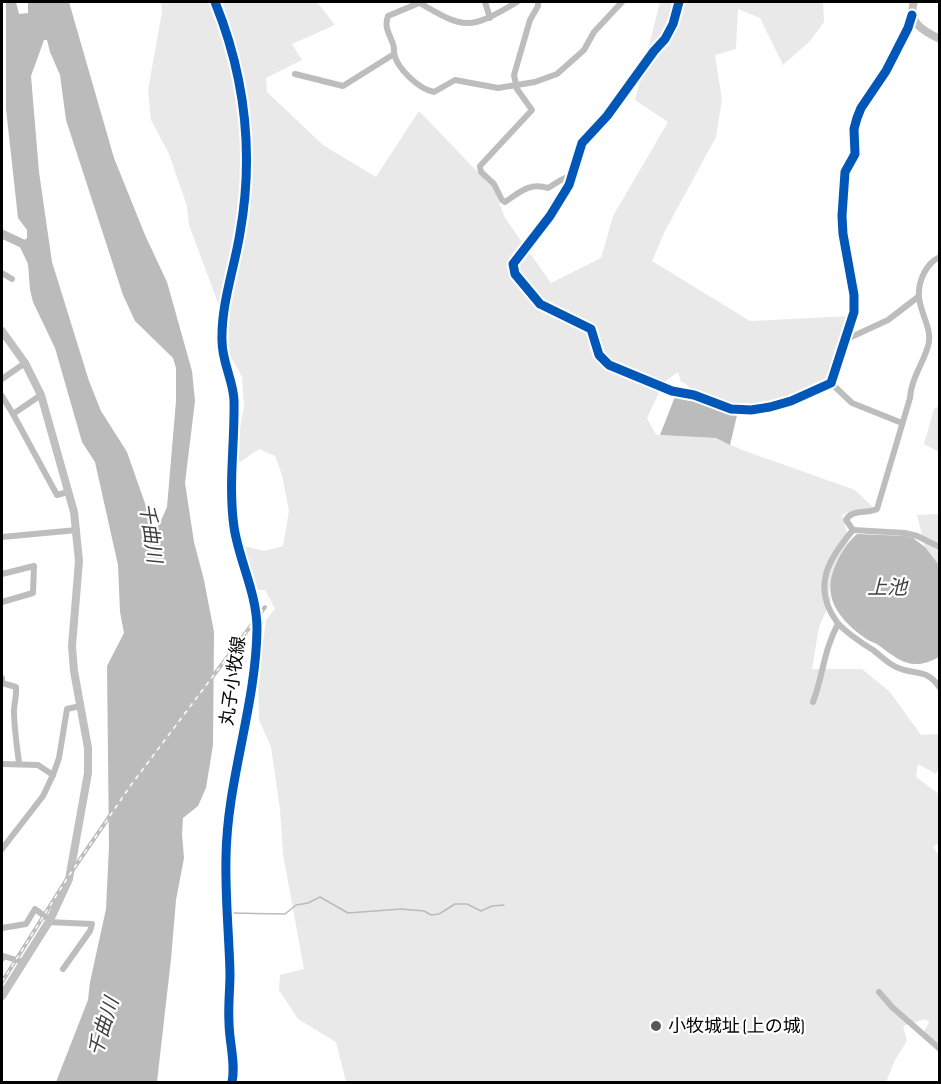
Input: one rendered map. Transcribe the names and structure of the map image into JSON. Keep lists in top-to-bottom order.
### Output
{
  "streets": {
    "street": ["丸子小牧線"]
  },
  "water": ["千曲川", "上池"],
  "places": ["小牧城址 (上の城)"]
}
